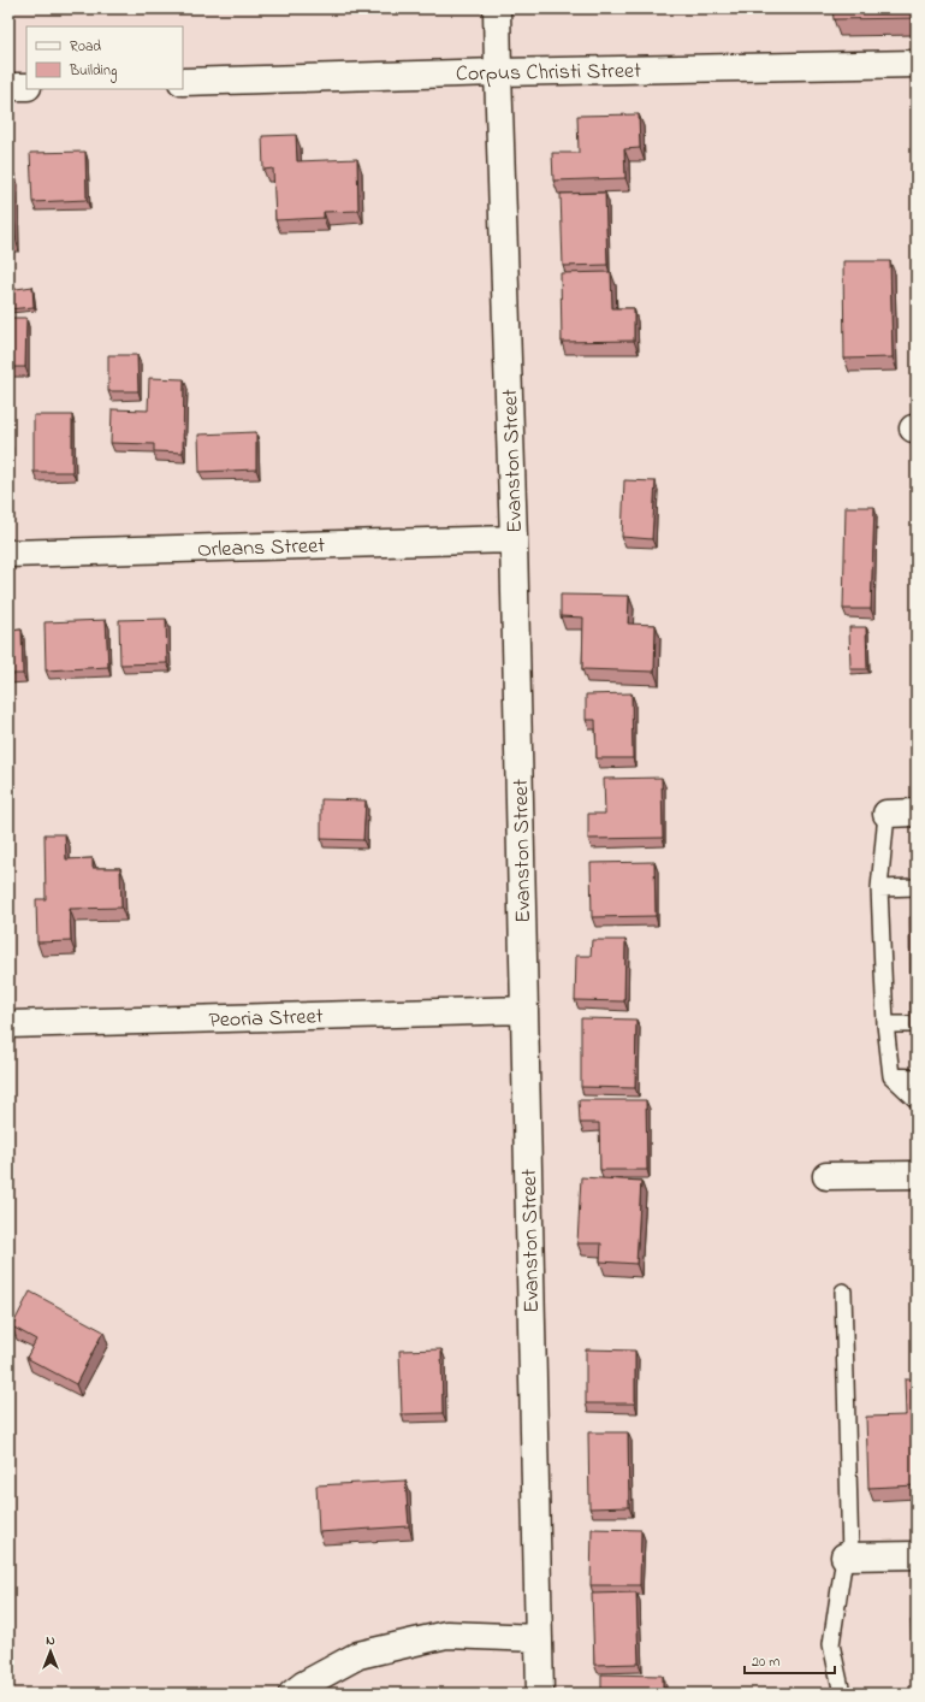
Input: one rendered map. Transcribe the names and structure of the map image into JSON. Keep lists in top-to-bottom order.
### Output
{
  "streets": {
    "street": [
      "Corpus Christi Street",
      "Evanston Street",
      "Orleans Street",
      "Peoria Street"
    ]
  },
  "crossings": [
    ["Corpus Christi Street", "Evanston Street"],
    ["Evanston Street", "Orleans Street"],
    ["Evanston Street", "Peoria Street"]
  ],
  "legend": ["Road", "Building"],
  "scale_bar": "20 m",
  "north": "top"
}
